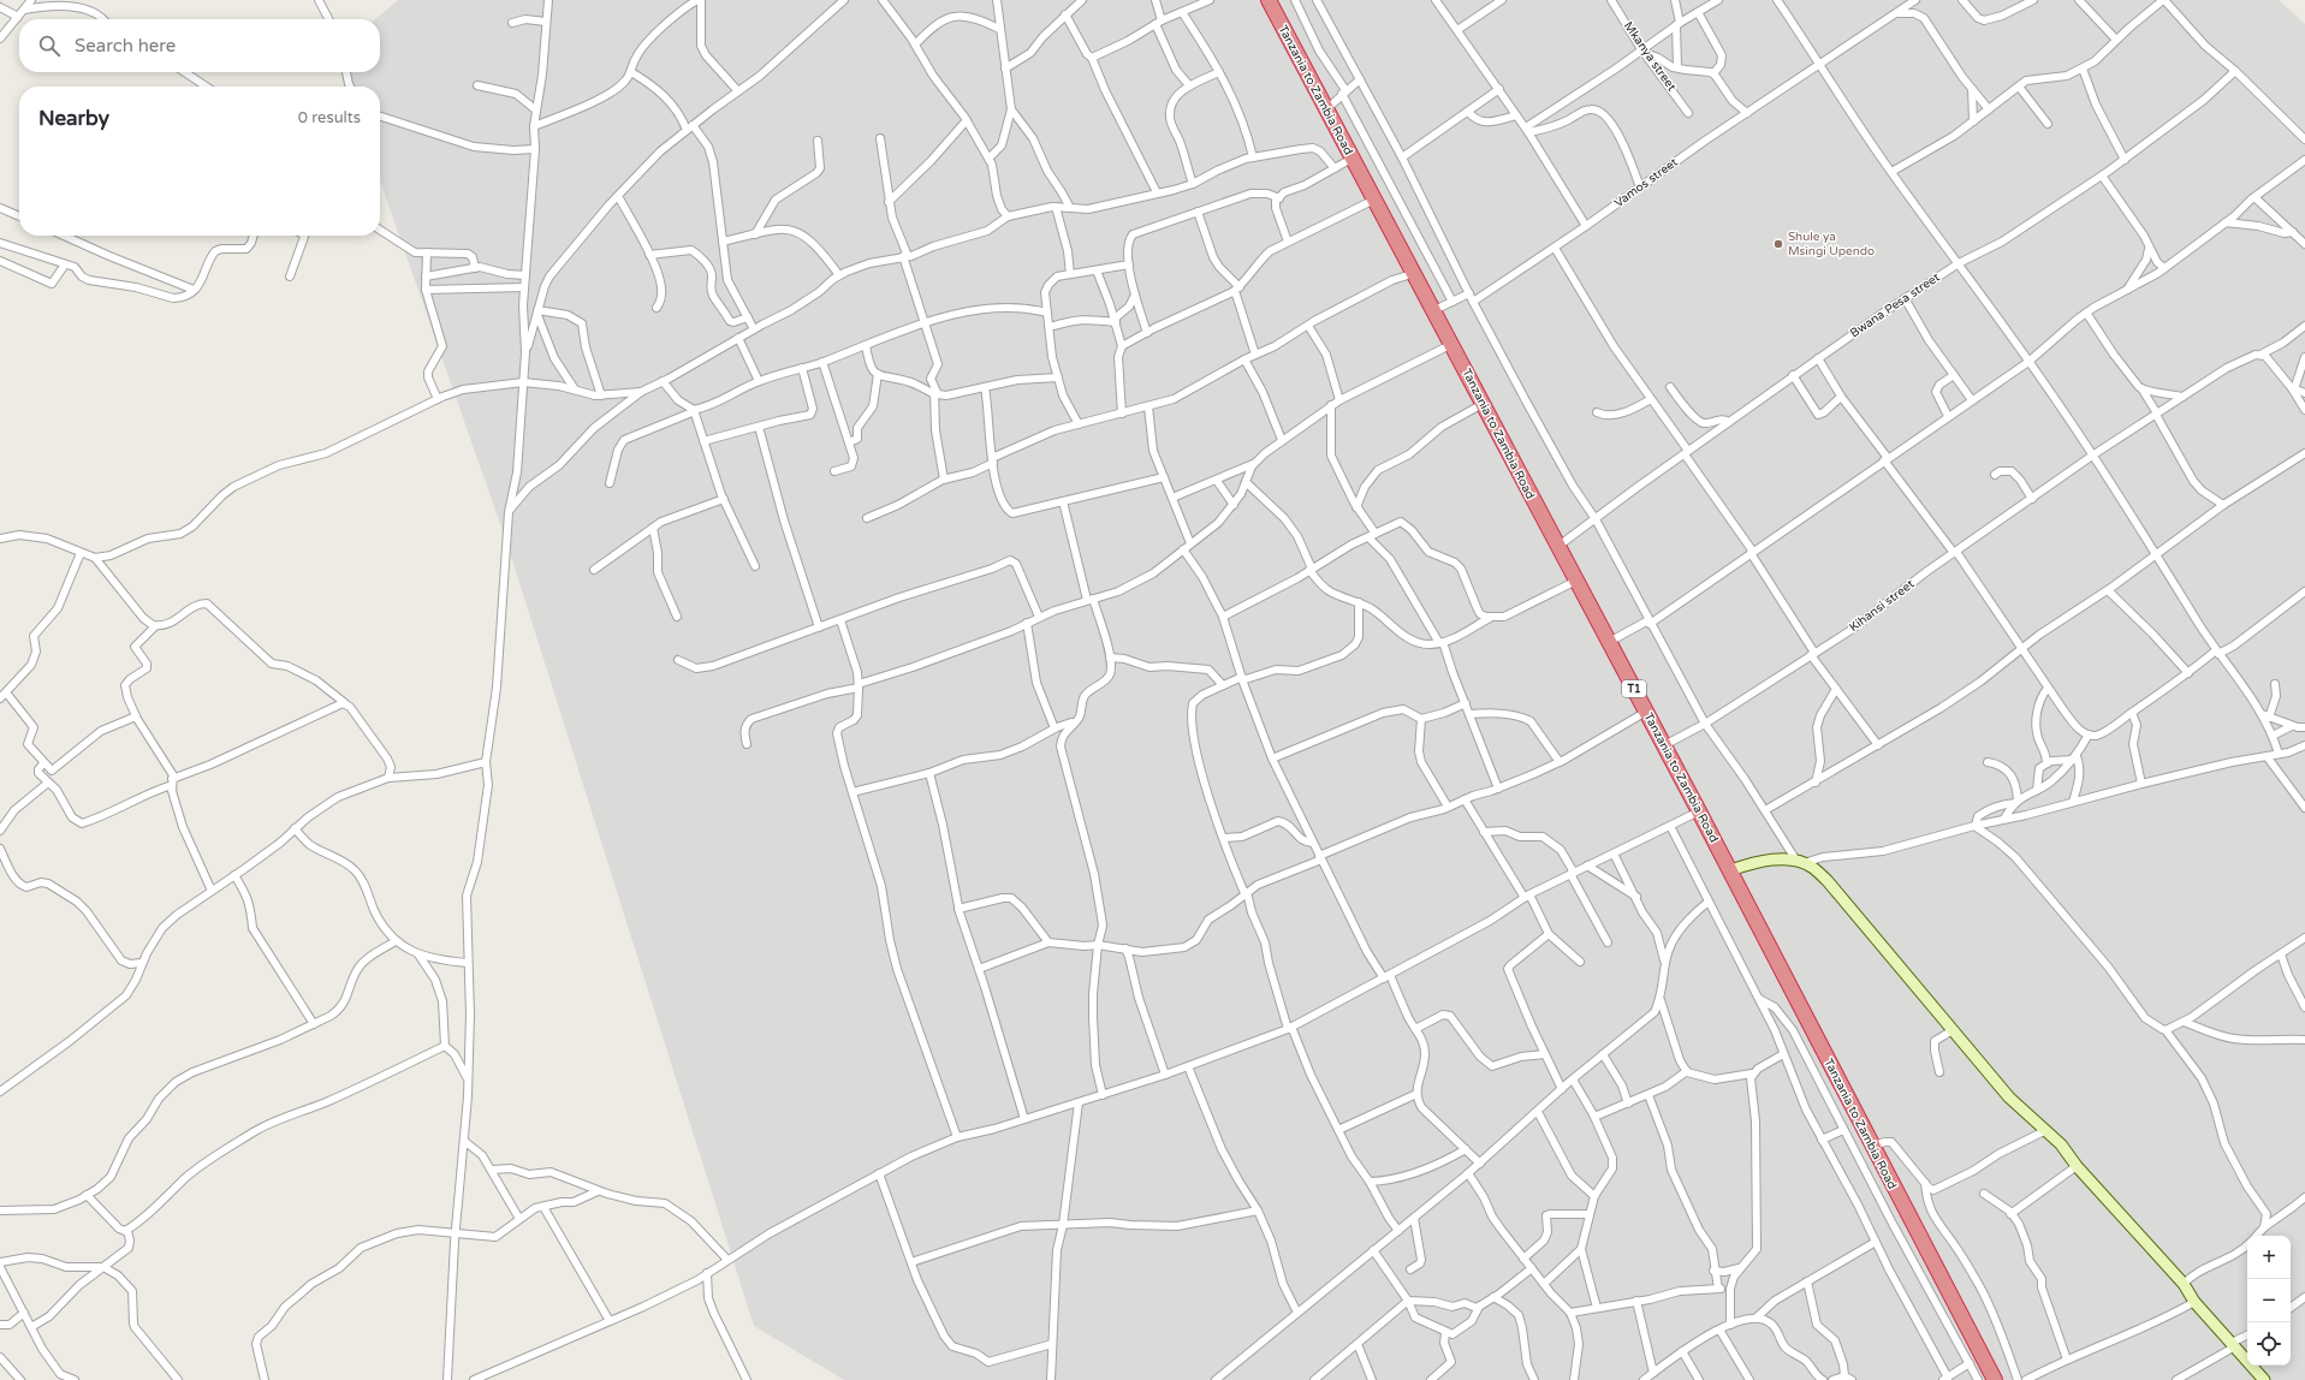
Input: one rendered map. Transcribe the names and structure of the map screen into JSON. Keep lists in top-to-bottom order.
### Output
{
  "streets": {
    "highway": ["Tanzania to Zambia Road", "T1"],
    "street": [
      "Mkanya street",
      "Vamos street",
      "Bwana Pesa street",
      "Kihansi street"
    ]
  },
  "crossings": [
    ["Tanzania to Zambia Road", "Bwana Pesa street"],
    ["Tanzania to Zambia Road", "Kihansi street"]
  ],
  "places": ["Shule ya Msingi Upendo"],
  "page": {
    "search": "Search here",
    "heading": ["Nearby", "0 results"],
    "map_buttons": ["+", "−"]
  }
}
